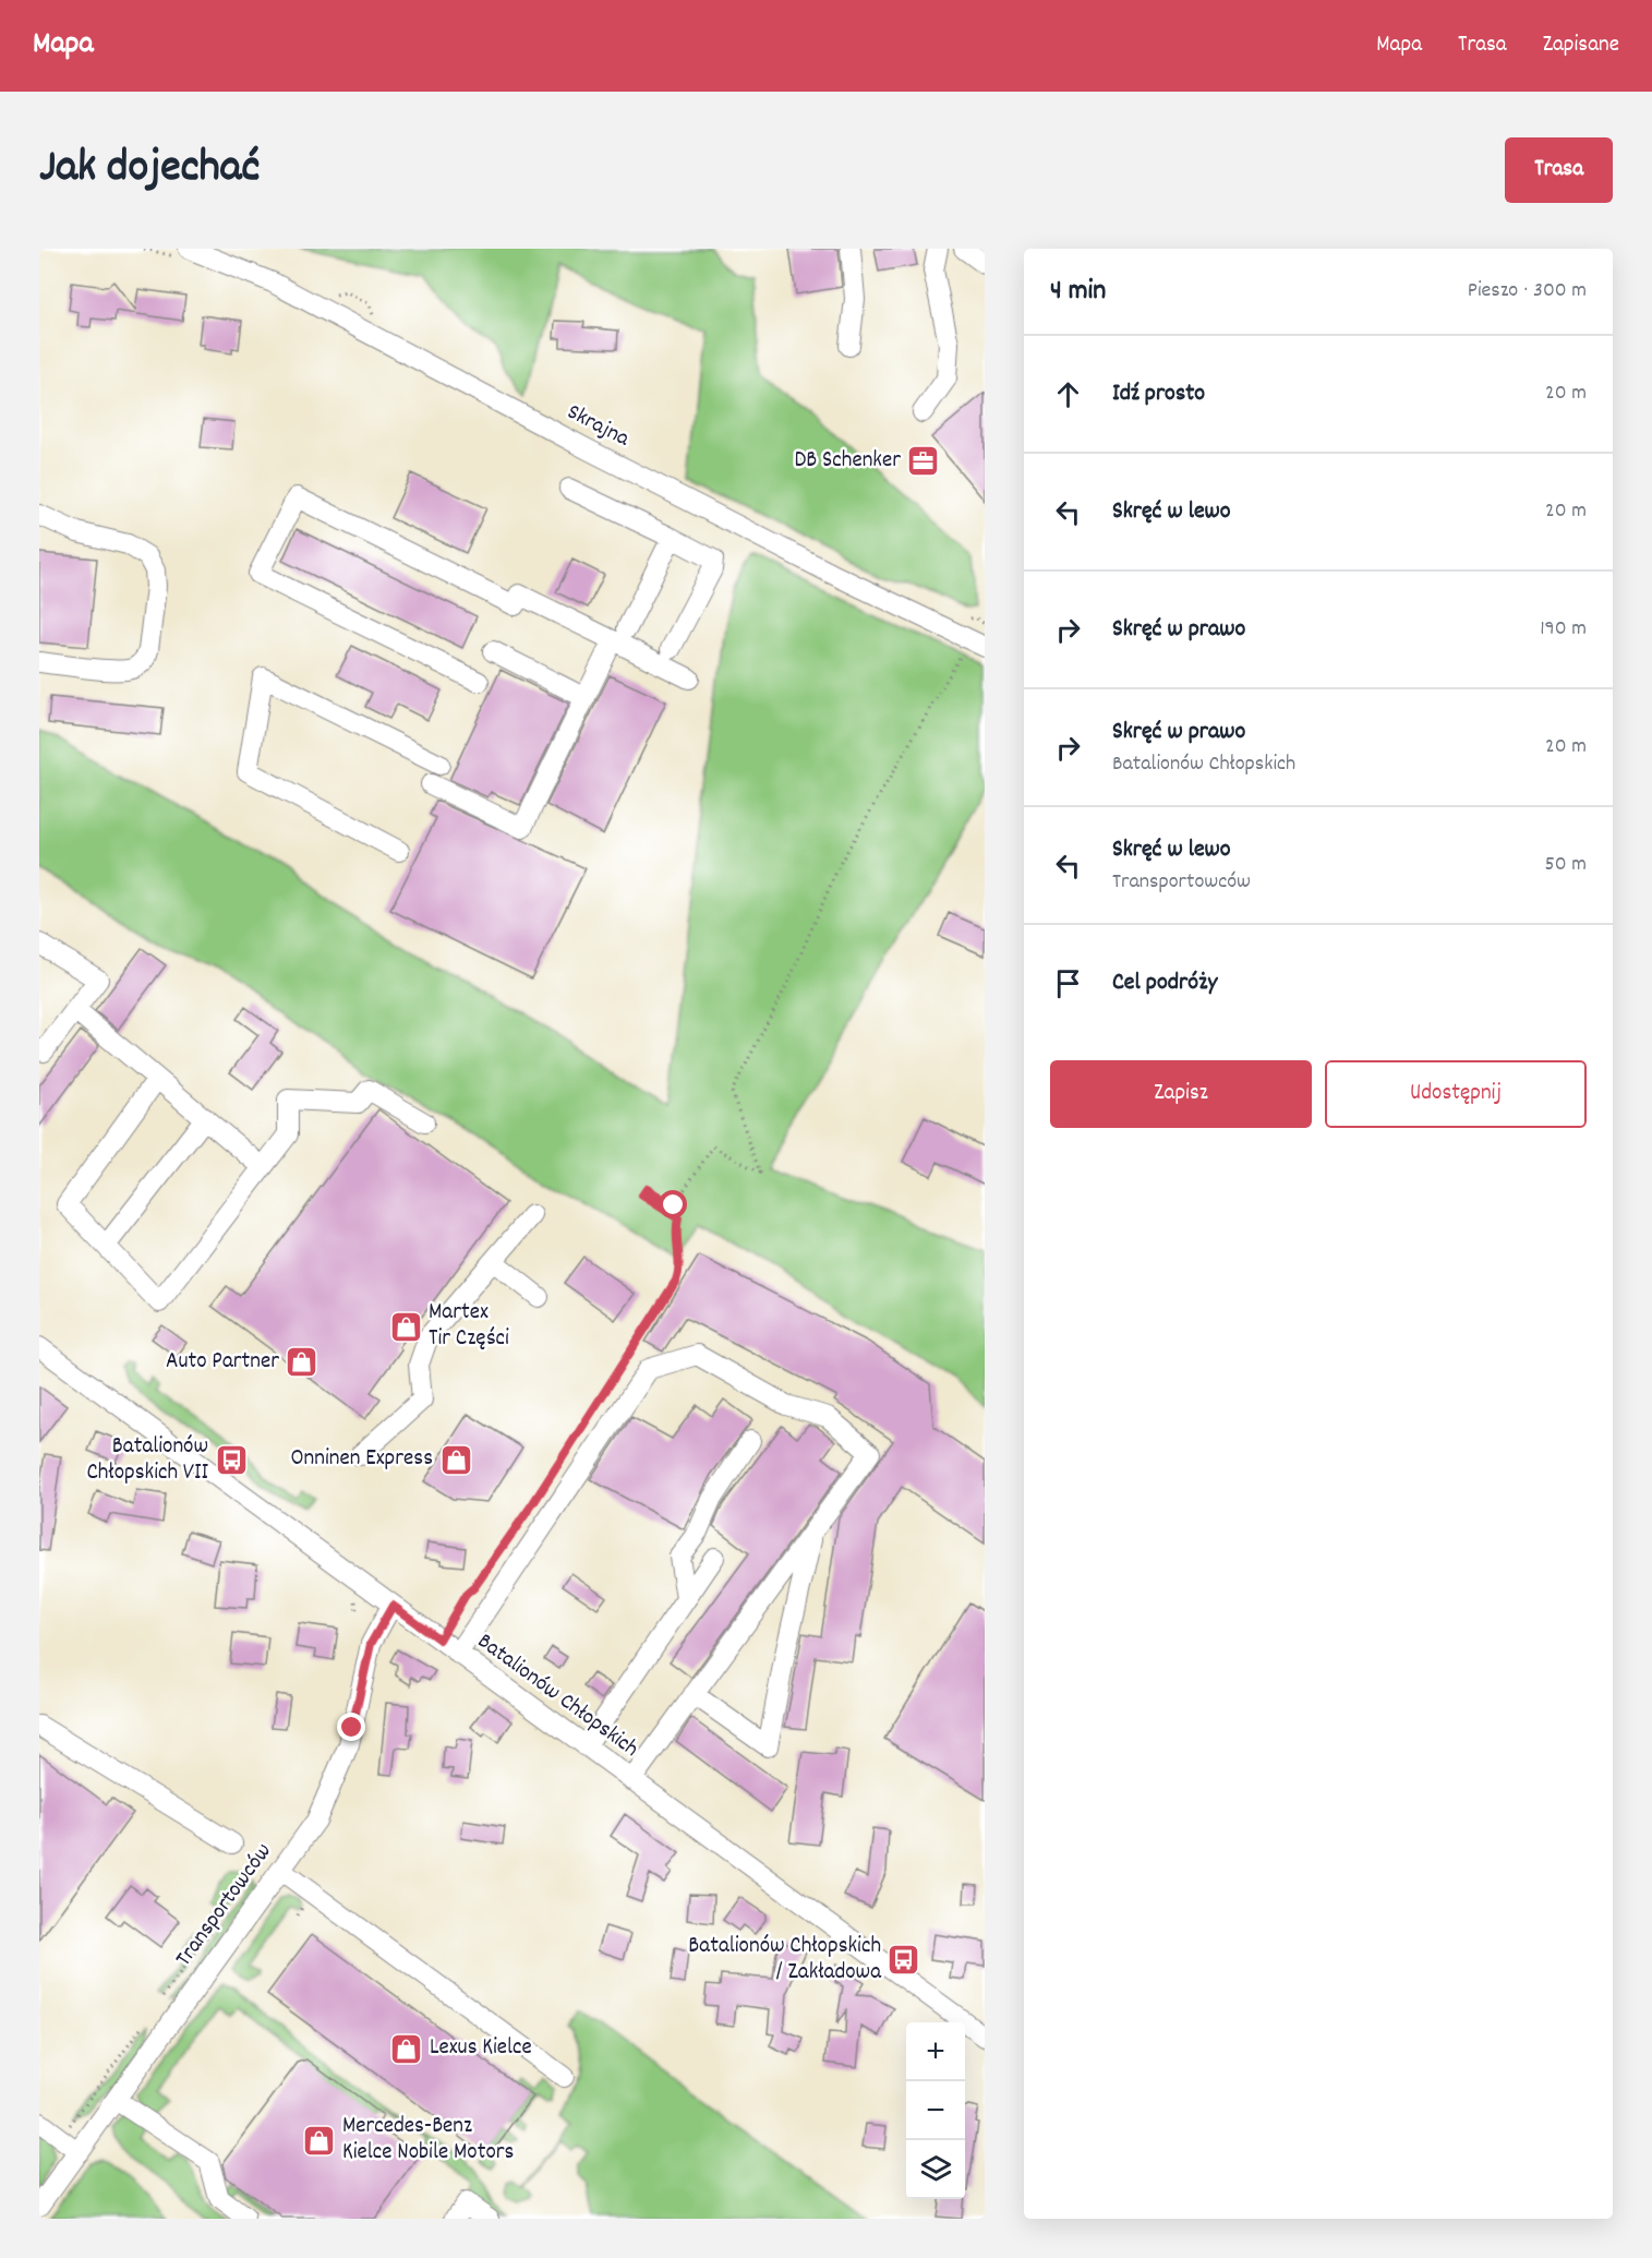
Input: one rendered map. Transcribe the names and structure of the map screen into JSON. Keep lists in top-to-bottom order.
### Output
{
  "streets": {
    "street": ["Skrajna", "Batalionów Chłopskich", "Transportowców"]
  },
  "crossings": [
    ["Batalionów Chłopskich", "Transportowców"]
  ],
  "places": {
    "office": ["DB Schenker"],
    "shop": [
      "Martex Tir Części",
      "Auto Partner",
      "Onninen Express",
      "Lexus Kielce",
      "Mercedes-Benz Kielce Nobile Motors"
    ],
    "bus stop": ["Batalionów Chłopskich VII", "Batalionów Chłopskich / Zakładowa"]
  },
  "page": {
    "header": "Mapa",
    "nav": ["Mapa", "Trasa", "Zapisane"],
    "title": "Jak dojechać",
    "buttons": [
      "Trasa",
      ["Zapisz", "Udostępnij"]
    ],
    "heading": ["4 min", "Pieszo · 300 m"],
    "list": [
      ["Idź prosto", "20 m"],
      ["Skręć w lewo", "20 m"],
      ["Skręć w prawo", "190 m"],
      ["Skręć w prawo", "Batalionów Chłopskich", "20 m"],
      ["Skręć w lewo", "Transportowców", "50 m"],
      "Cel podróży"
    ],
    "map_buttons": ["+", "−"]
  }
}
